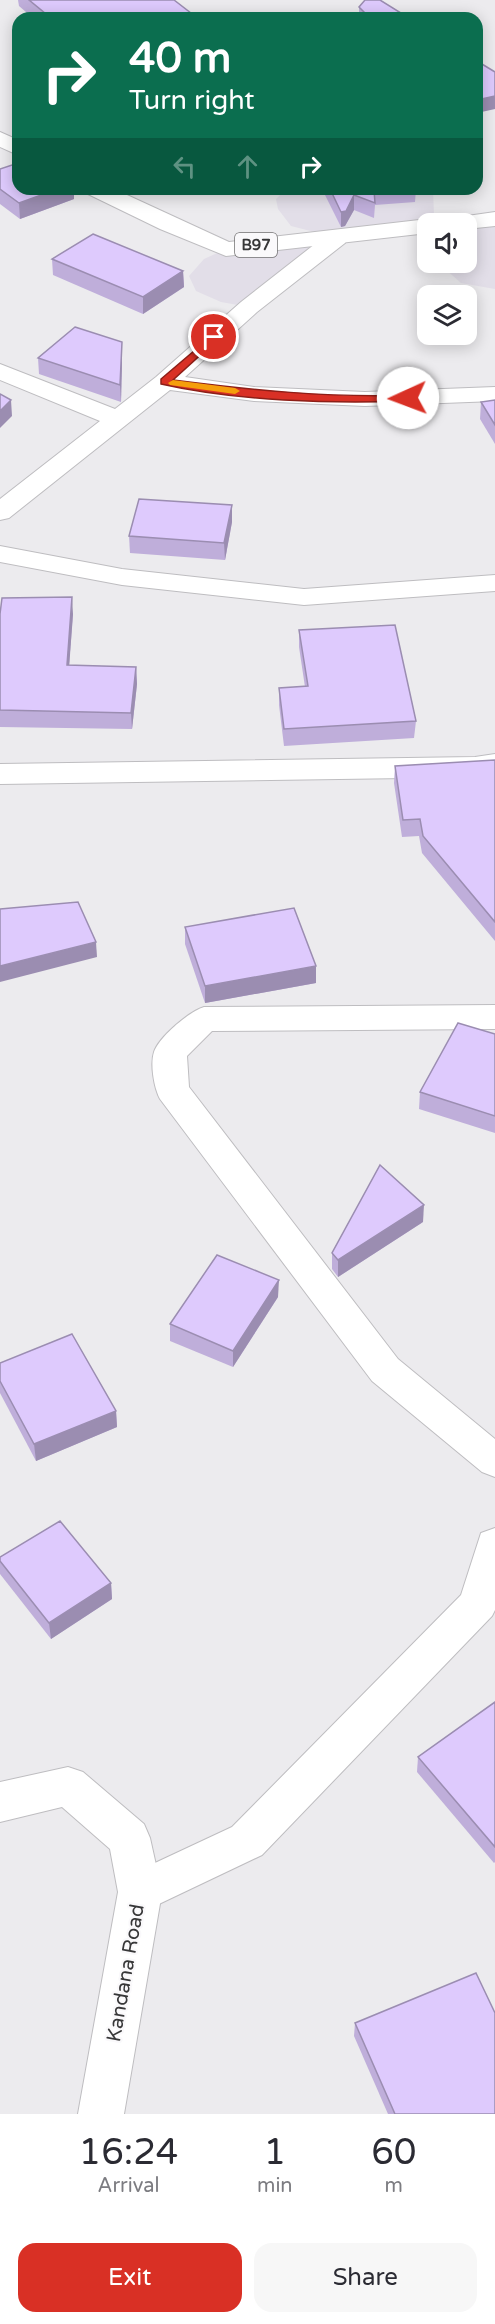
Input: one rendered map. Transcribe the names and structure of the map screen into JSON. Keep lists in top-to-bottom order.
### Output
{
  "streets": {
    "street": ["B97", "Kandana Road"]
  },
  "page": {
    "turn": ["40 m", "Turn right"],
    "eta": [
      "16:24",
      "Arrival",
      "1",
      "min",
      "60",
      "m"
    ],
    "buttons": ["Exit", "Share"]
  }
}
